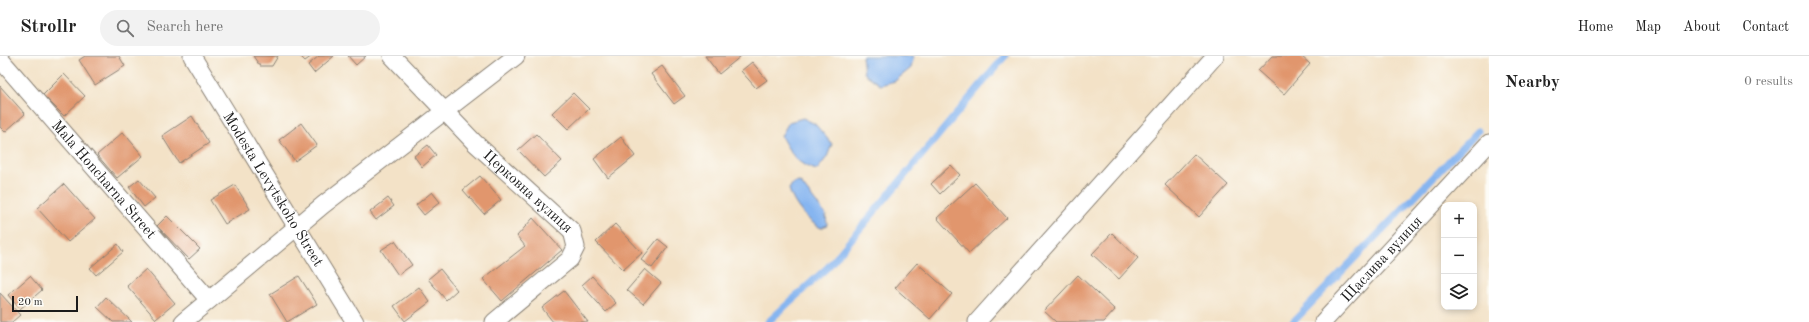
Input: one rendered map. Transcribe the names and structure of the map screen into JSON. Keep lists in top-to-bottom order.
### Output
{
  "streets": {
    "street": [
      "Mala Honcharna Street",
      "Modesta Levytskoho Street",
      "Церковна вулиця",
      "Щаслива вулиця"
    ]
  },
  "scale_bar": "20 m",
  "page": {
    "header": "Strollr",
    "search": "Search here",
    "nav": [
      "Home",
      "Map",
      "About",
      "Contact"
    ],
    "heading": ["Nearby", "0 results"],
    "map_buttons": ["+", "−"],
    "scale": "20 m"
  }
}
